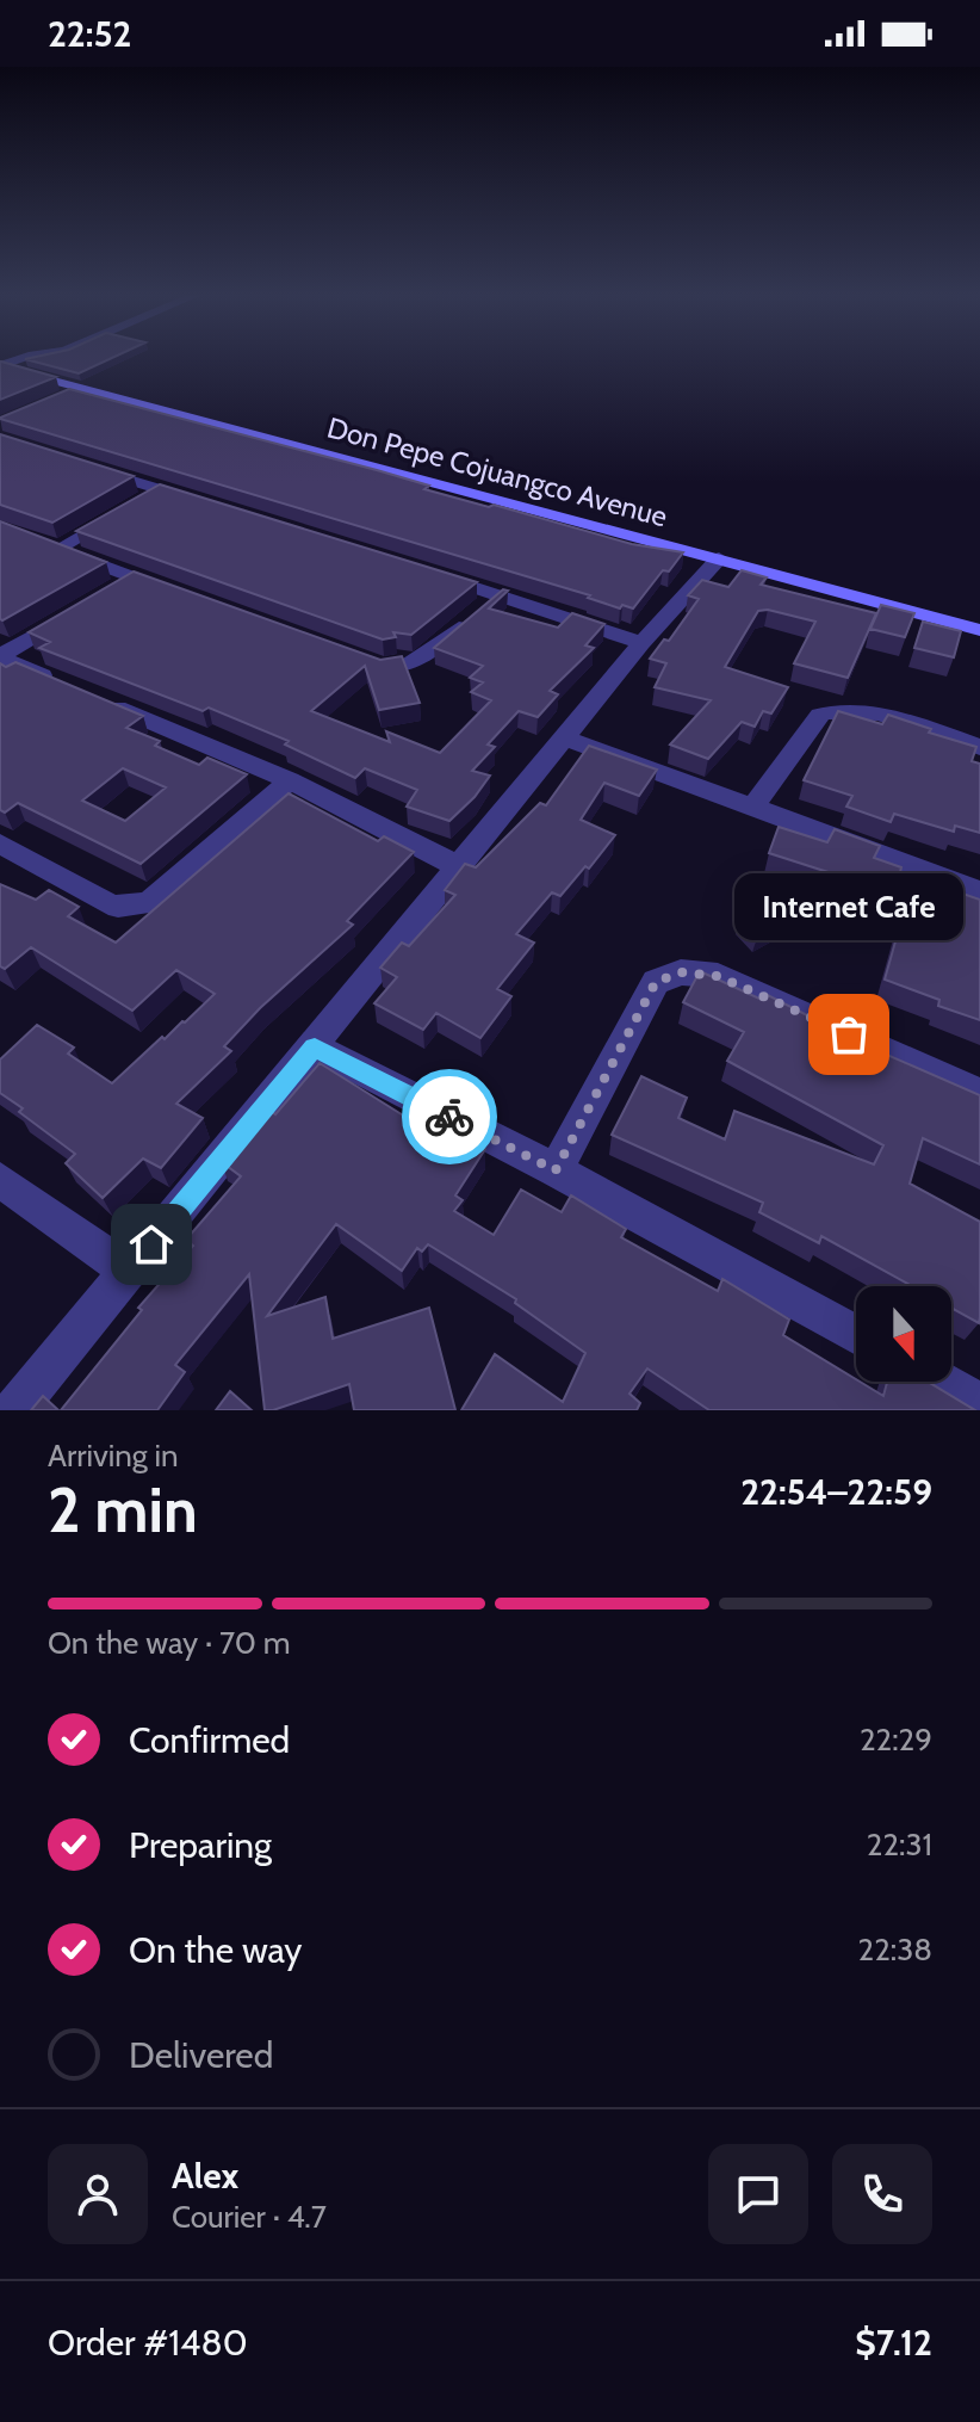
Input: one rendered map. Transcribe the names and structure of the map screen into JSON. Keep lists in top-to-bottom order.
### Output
{
  "streets": {
    "street": ["Don Pepe Cojuangco Avenue"]
  },
  "places": ["Internet Cafe"],
  "north": "bottom",
  "page": {
    "status": "22:52",
    "bubble": "Internet Cafe",
    "heading": ["2 min", "Arriving in", "22:54–22:59"],
    "panel": [
      "Alex",
      "Courier · 4.7",
      "Order #1480",
      "$7.12"
    ],
    "bar": "On the way · 70 m",
    "list": [
      ["Confirmed", "22:29"],
      ["Preparing", "22:31"],
      ["On the way", "22:38"],
      "Delivered"
    ]
  }
}
